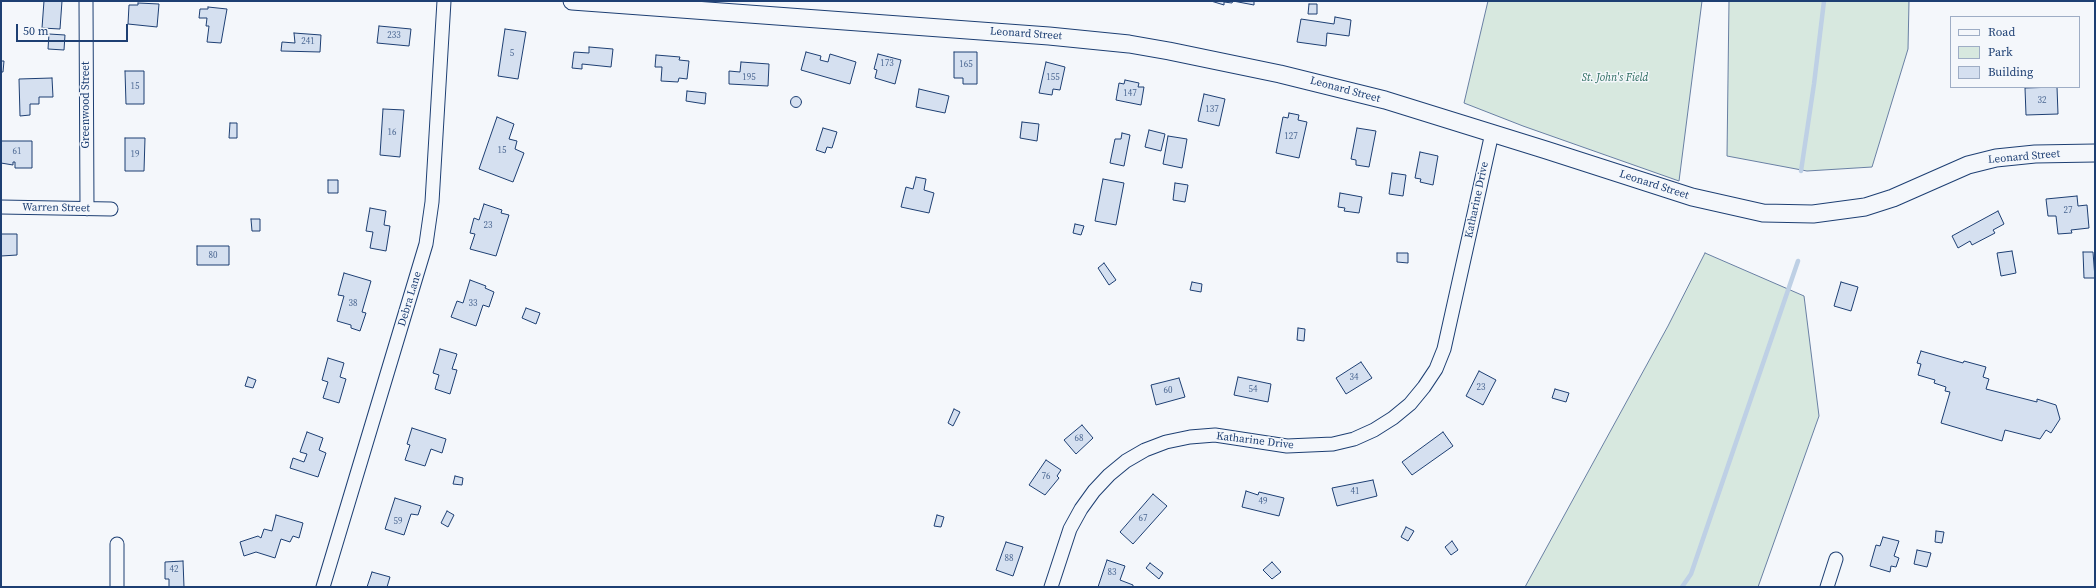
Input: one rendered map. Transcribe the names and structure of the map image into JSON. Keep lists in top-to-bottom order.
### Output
{
  "streets": {
    "street": [
      "Leonard Street",
      "Greenwood Street",
      "Katharine Drive",
      "Warren Street",
      "Debra Lane"
    ]
  },
  "crossings": [
    ["Leonard Street", "Katharine Drive"],
    ["Greenwood Street", "Warren Street"]
  ],
  "parks": ["St. John's Field"],
  "house_numbers": [
    "233",
    "241",
    "5",
    "173",
    "165",
    "195",
    "155",
    "15",
    "147",
    "32",
    "137",
    "16",
    "127",
    "15",
    "61",
    "19",
    "27",
    "23",
    "80",
    "38",
    "33",
    "34",
    "23",
    "54",
    "60",
    "68",
    "76",
    "41",
    "49",
    "67",
    "59",
    "88",
    "42",
    "83"
  ],
  "legend": ["Road", "Park", "Building"],
  "scale_bar": "50 m"
}
